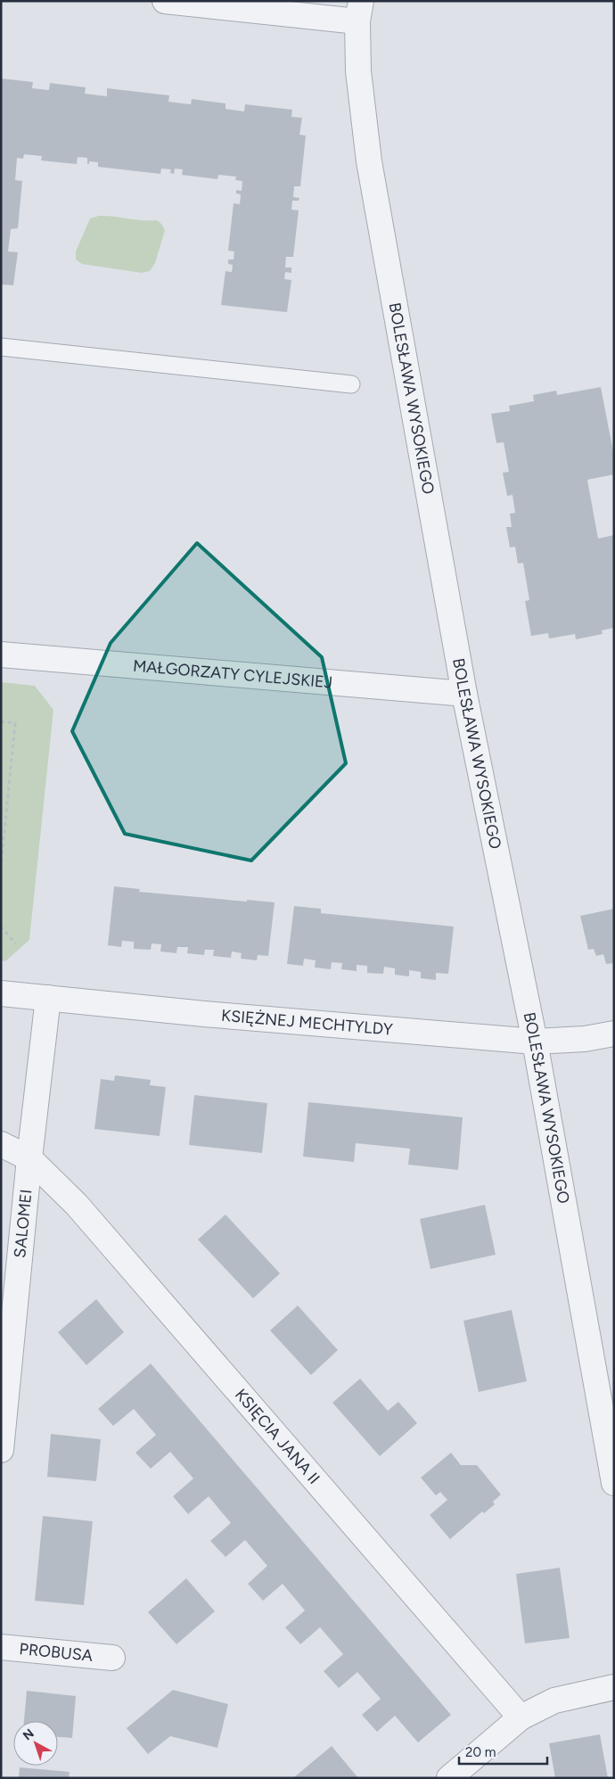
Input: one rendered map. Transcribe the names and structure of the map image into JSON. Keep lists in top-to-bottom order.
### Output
{
  "streets": {
    "street": [
      "BOLESŁAWA WYSOKIEGO",
      "MAŁGORZATY CYLEJSKIEJ",
      "KSIĘŻNEJ MECHTYLDY",
      "SALOMEI",
      "KSIĘCIA JANA II",
      "PROBUSA"
    ]
  },
  "crossings": [
    ["BOLESŁAWA WYSOKIEGO", "MAŁGORZATY CYLEJSKIEJ"],
    ["BOLESŁAWA WYSOKIEGO", "KSIĘŻNEJ MECHTYLDY"],
    ["KSIĘŻNEJ MECHTYLDY", "SALOMEI"],
    ["SALOMEI", "KSIĘCIA JANA II"]
  ],
  "scale_bar": "20 m",
  "north": "top left"
}
